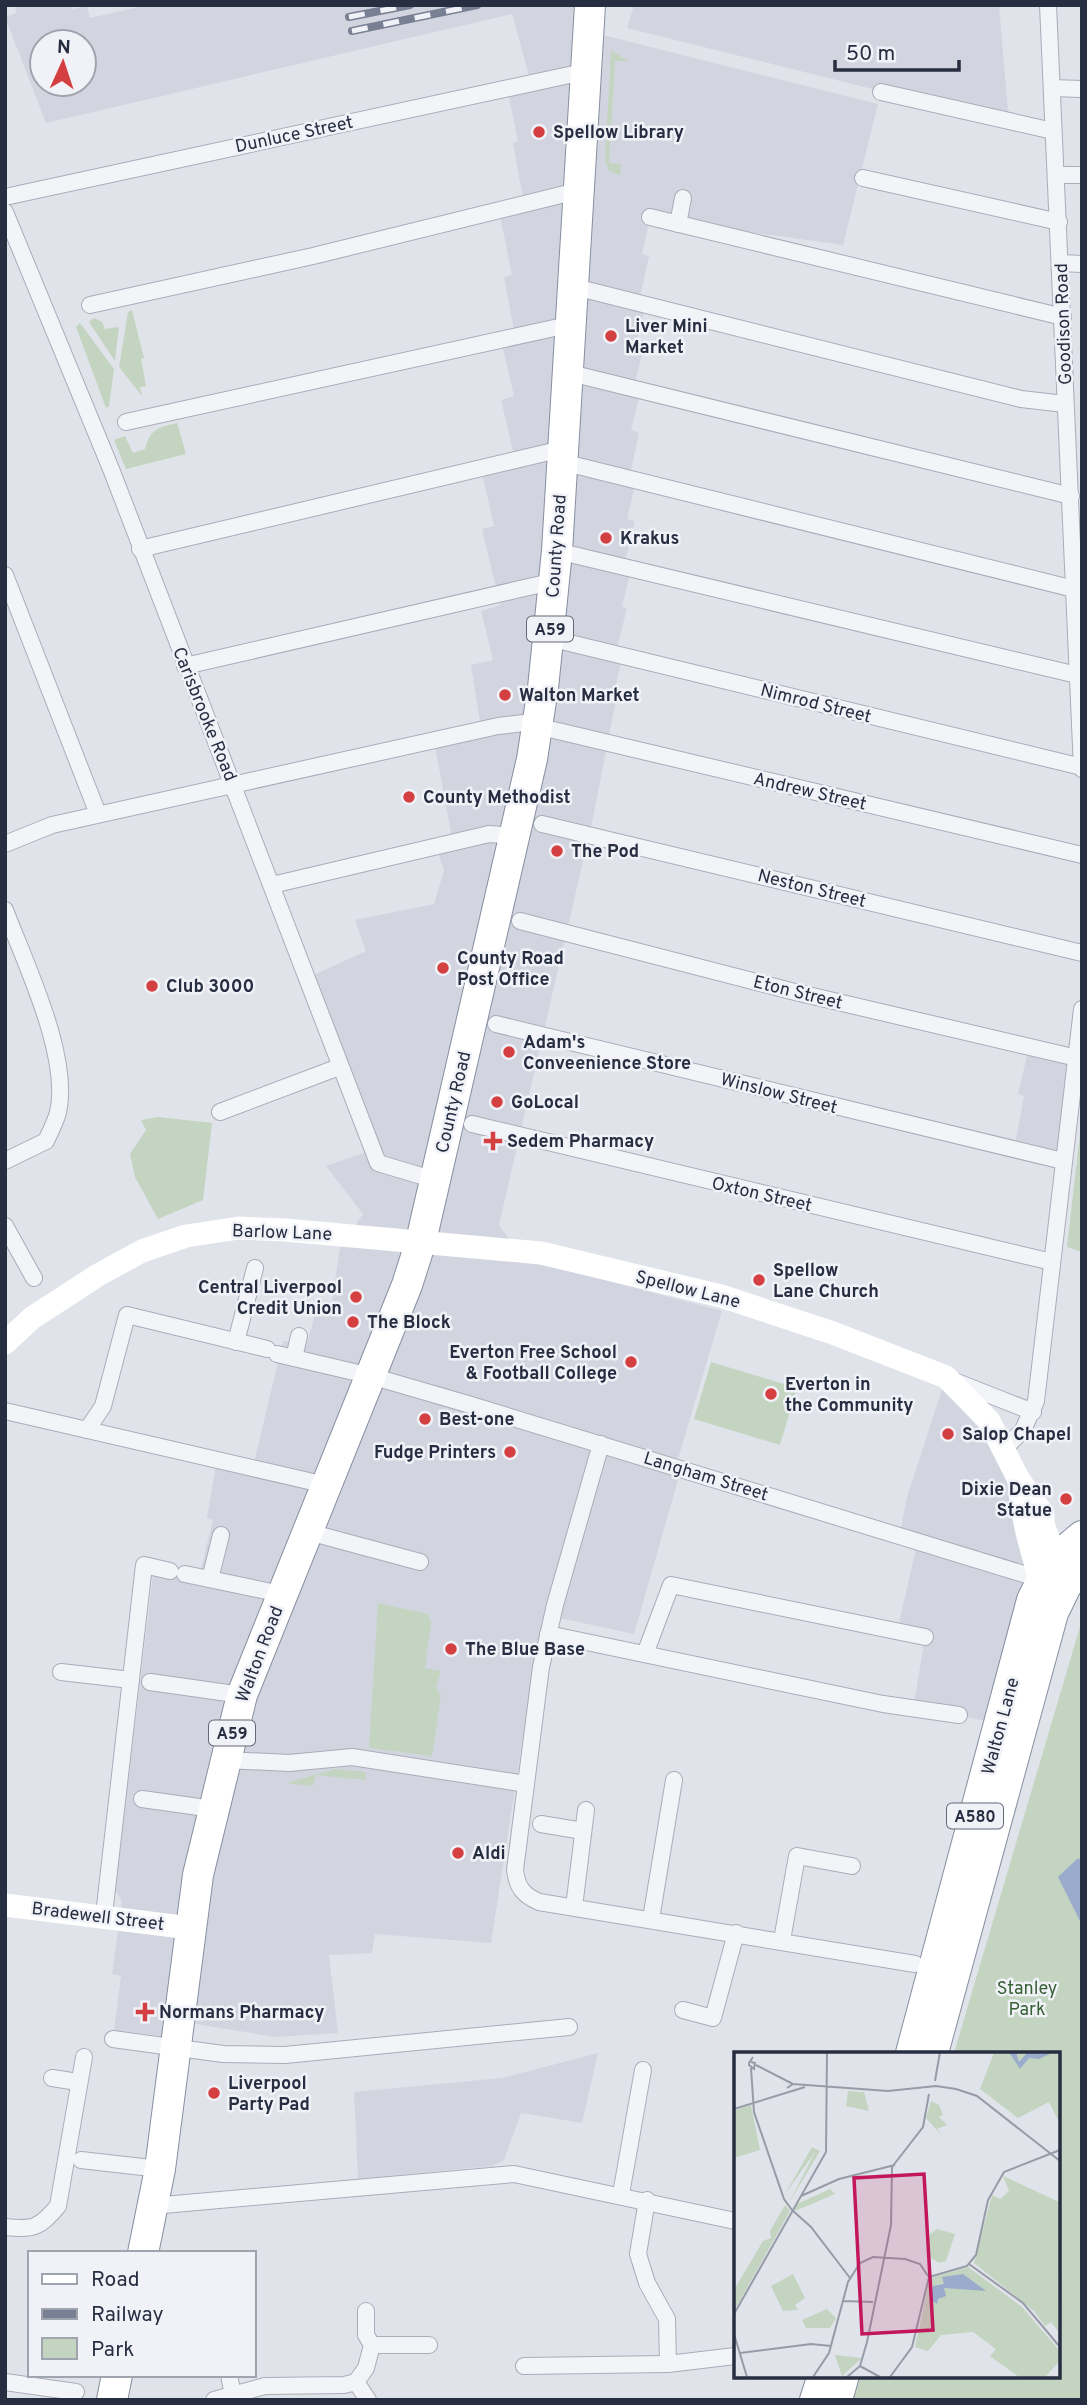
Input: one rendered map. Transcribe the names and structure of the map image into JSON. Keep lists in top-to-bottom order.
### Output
{
  "streets": {
    "highway": [
      "County Road",
      "A59",
      "Walton Road",
      "Walton Lane",
      "A580"
    ],
    "street": [
      "Dunluce Street",
      "Goodison Road",
      "Nimrod Street",
      "Carisbrooke Road",
      "Andrew Street",
      "Neston Street",
      "Eton Street",
      "Winslow Street",
      "Oxton Street",
      "Barlow Lane",
      "Spellow Lane",
      "Langham Street",
      "Bradewell Street"
    ]
  },
  "crossings": [
    ["Dunluce Street", "County Road"],
    ["Goodison Road", "Nimrod Street"],
    ["County Road", "Nimrod Street"],
    ["County Road", "Carisbrooke Road"],
    ["County Road", "Andrew Street"],
    ["County Road", "Neston Street"],
    ["County Road", "Barlow Lane"],
    ["County Road", "Spellow Lane"],
    ["County Road", "Walton Road"],
    ["Carisbrooke Road", "Andrew Street"],
    ["Carisbrooke Road", "Neston Street"],
    ["Barlow Lane", "Spellow Lane"],
    ["Barlow Lane", "Walton Road"],
    ["Spellow Lane", "Langham Street"],
    ["Spellow Lane", "Walton Road"],
    ["Spellow Lane", "Walton Lane"],
    ["Langham Street", "Walton Road"],
    ["Langham Street", "Walton Lane"],
    ["Walton Road", "Bradewell Street"]
  ],
  "parks": ["Stanley Park"],
  "places": {
    "other": [
      "Spellow Library",
      "Liver Mini Market",
      "Krakus",
      "Walton Market",
      "County Methodist",
      "The Pod",
      "County Road Post Office",
      "Club 3000",
      "Adam's Conveenience Store",
      "GoLocal",
      "Spellow Lane Church",
      "Central Liverpool Credit Union",
      "The Block",
      "Everton Free School & Football College",
      "Everton in the Community",
      "Best-one",
      "Salop Chapel",
      "Fudge Printers",
      "Dixie Dean Statue",
      "The Blue Base",
      "Aldi",
      "Liverpool Party Pad"
    ],
    "health": ["Sedem Pharmacy", "Normans Pharmacy"]
  },
  "legend": ["Road", "Railway", "Park"],
  "scale_bar": "50 m",
  "north": "top"
}
